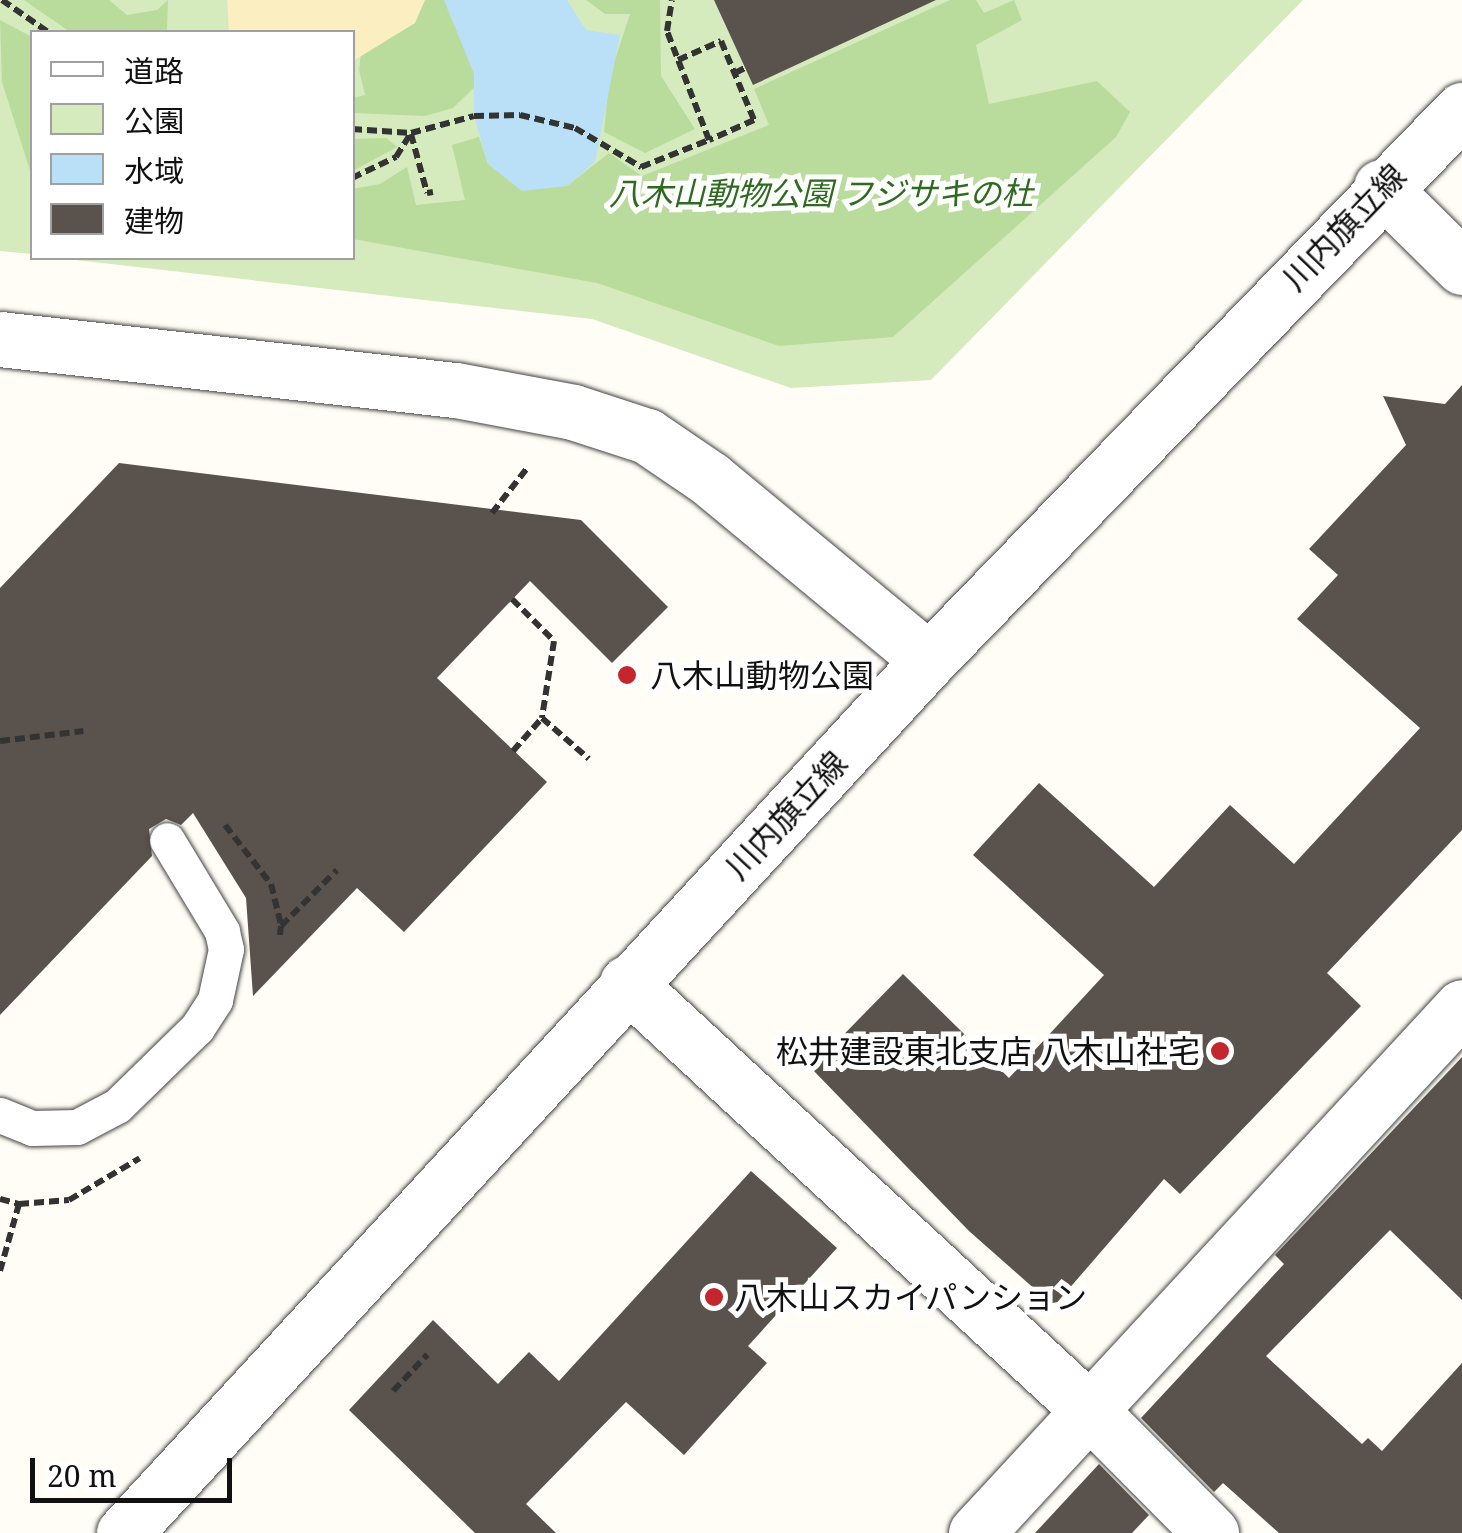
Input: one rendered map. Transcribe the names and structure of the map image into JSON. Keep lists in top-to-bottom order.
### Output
{
  "streets": {
    "street": ["川内旗立線"]
  },
  "parks": ["八木山動物公園 フジサキの杜"],
  "places": ["八木山動物公園", "松井建設東北支店 八木山社宅", "八木山スカイパンション"],
  "legend": [
    "道路",
    "公園",
    "水域",
    "建物"
  ],
  "scale_bar": "20 m"
}
